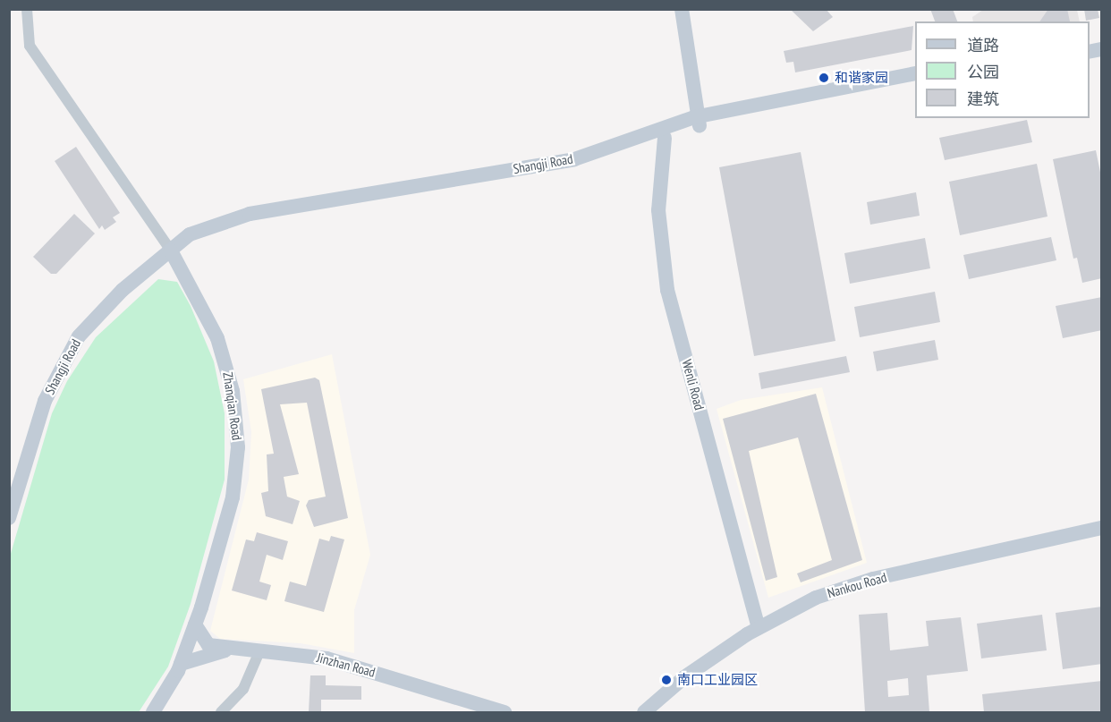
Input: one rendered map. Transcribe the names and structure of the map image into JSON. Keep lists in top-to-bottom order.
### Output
{
  "streets": {
    "main road": [
      "Shangji Road",
      "Wenli Road",
      "Zhanqian Road",
      "Nankou Road",
      "Jinzhan Road"
    ]
  },
  "crossings": [
    ["Shangji Road", "Wenli Road"],
    ["Shangji Road", "Zhanqian Road"],
    ["Wenli Road", "Nankou Road"],
    ["Zhanqian Road", "Jinzhan Road"]
  ],
  "places": ["和谐家园", "南口工业园区"],
  "legend": ["道路", "公园", "建筑"]
}
